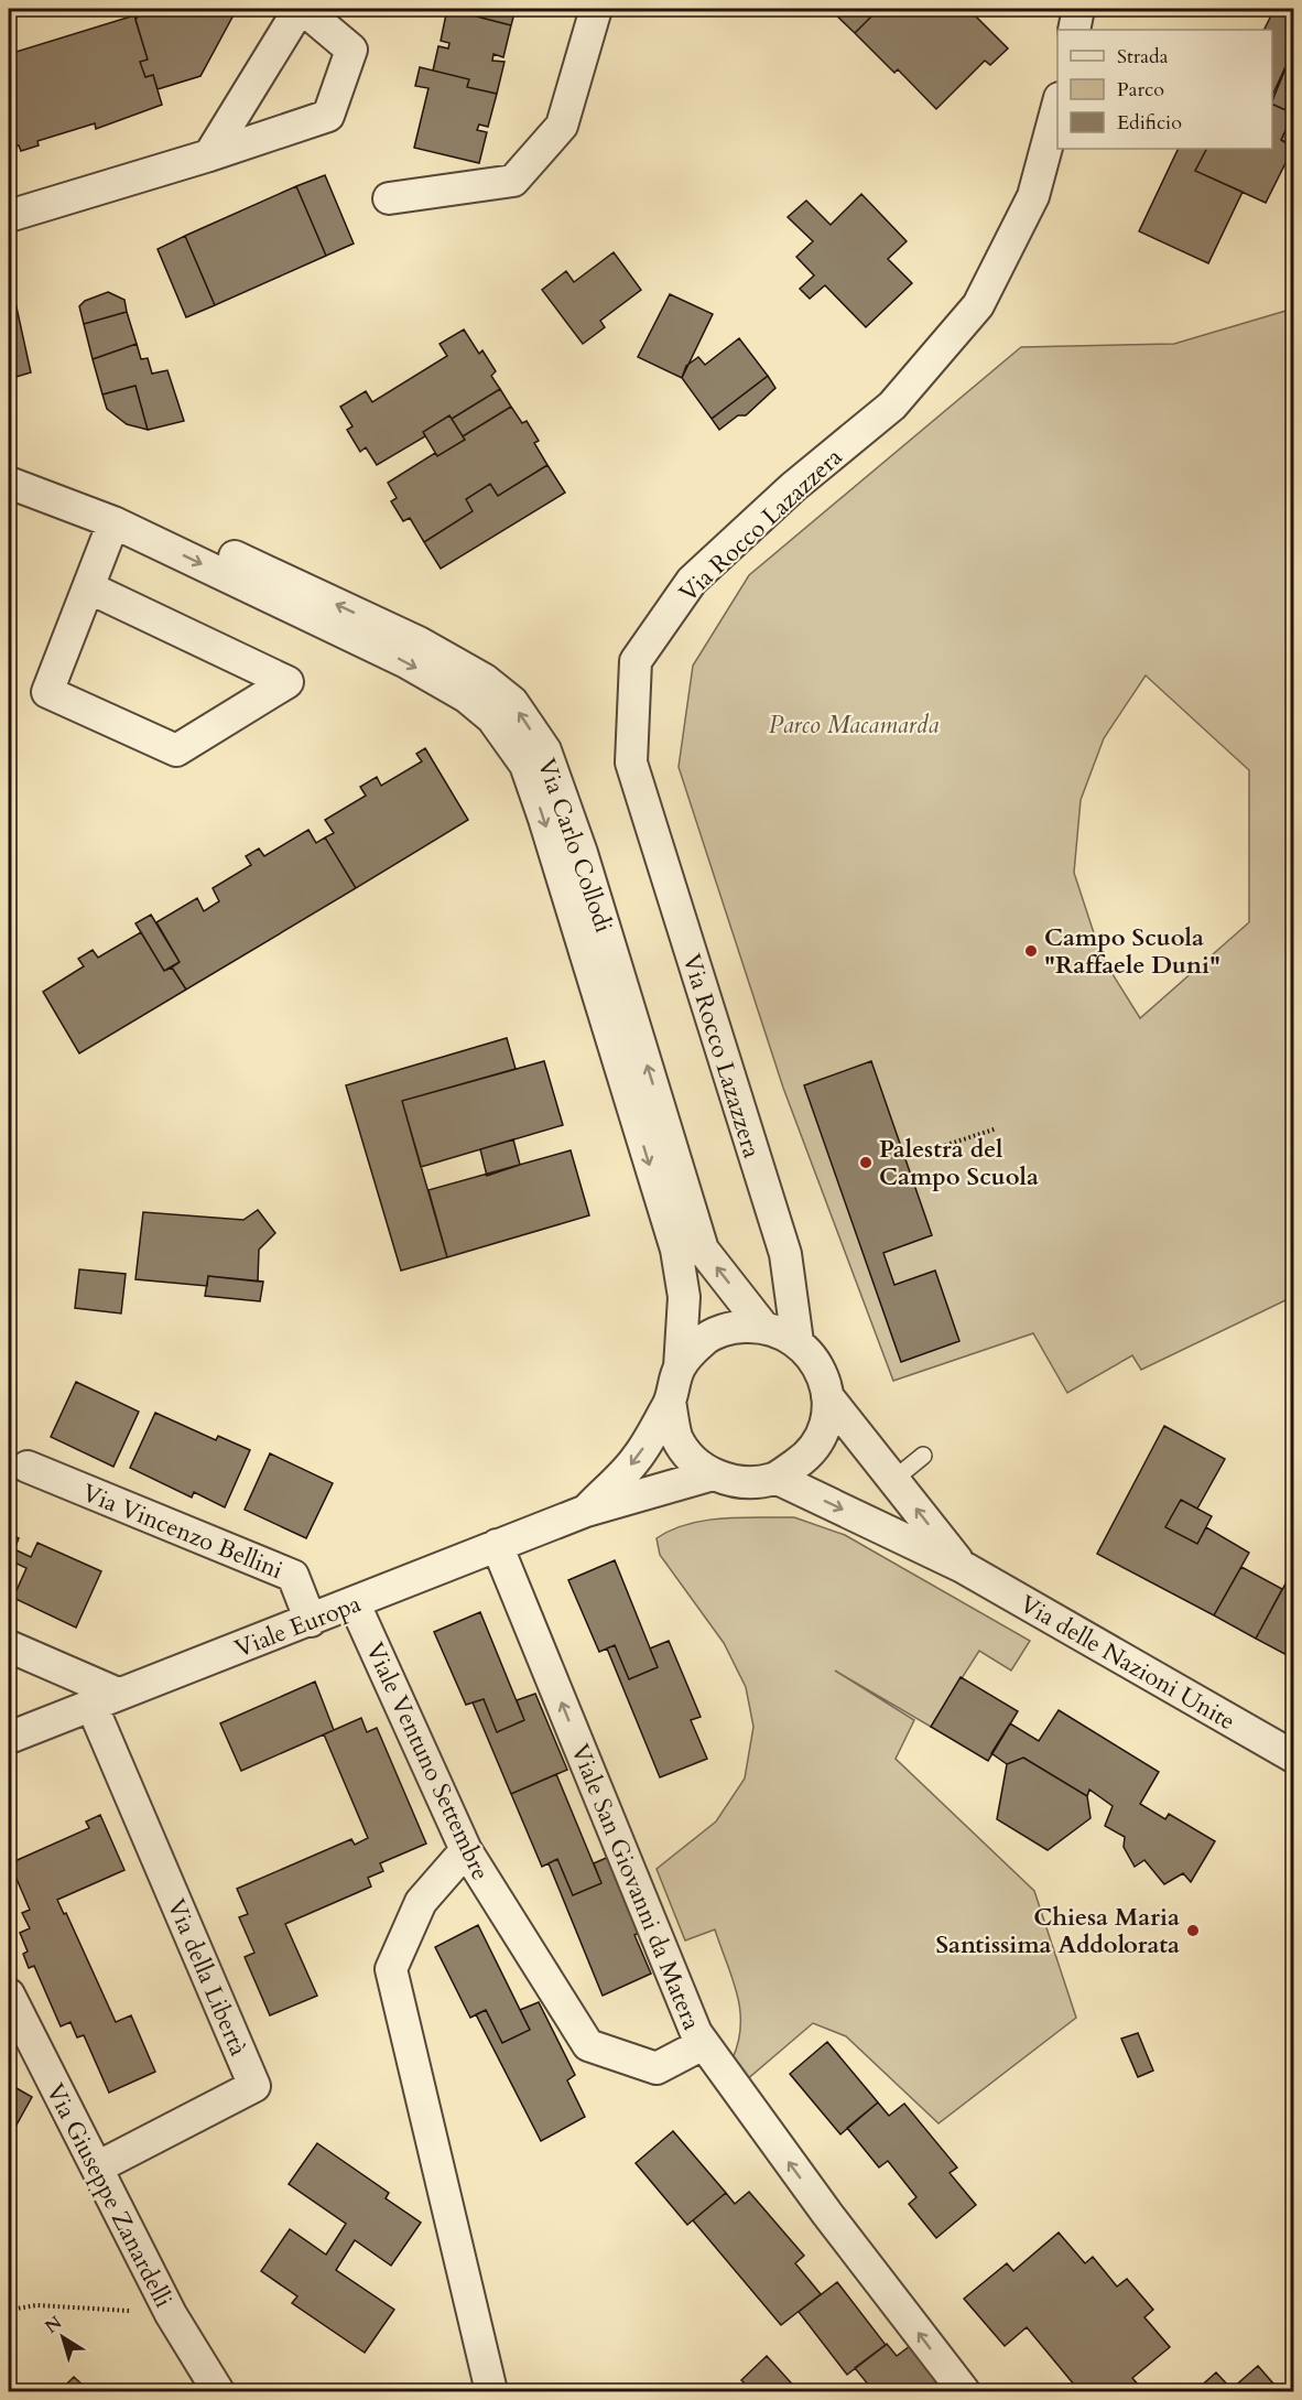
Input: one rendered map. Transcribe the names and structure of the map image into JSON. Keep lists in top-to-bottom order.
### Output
{
  "streets": {
    "street": [
      "Via Rocco Lazazzera",
      "Via Carlo Collodi",
      "Via Vincenzo Bellini",
      "Viale Europa",
      "Via delle Nazioni Unite",
      "Viale Ventuno Settembre",
      "Viale San Giovanni da Matera",
      "Via della Libertà",
      "Via Giuseppe Zanardelli"
    ]
  },
  "crossings": [
    ["Via Rocco Lazazzera", "Via Carlo Collodi"],
    ["Via Rocco Lazazzera", "Viale Europa"],
    ["Via Rocco Lazazzera", "Via delle Nazioni Unite"],
    ["Via Carlo Collodi", "Viale Europa"],
    ["Via Carlo Collodi", "Via delle Nazioni Unite"],
    ["Via Vincenzo Bellini", "Viale Europa"],
    ["Viale Europa", "Via delle Nazioni Unite"],
    ["Viale Europa", "Viale Ventuno Settembre"],
    ["Viale Europa", "Viale San Giovanni da Matera"],
    ["Viale Europa", "Via della Libertà"],
    ["Viale Ventuno Settembre", "Viale San Giovanni da Matera"],
    ["Via della Libertà", "Via Giuseppe Zanardelli"]
  ],
  "one_way": ["Via delle Nazioni Unite", "Viale San Giovanni da Matera"],
  "parks": ["Parco Macamarda"],
  "places": ["Campo Scuola \"Raffaele Duni\"", "Palestra del Campo Scuola", "Chiesa Maria Santissima Addolorata"],
  "legend": ["Strada", "Parco", "Edificio"],
  "north": "top left"
}
